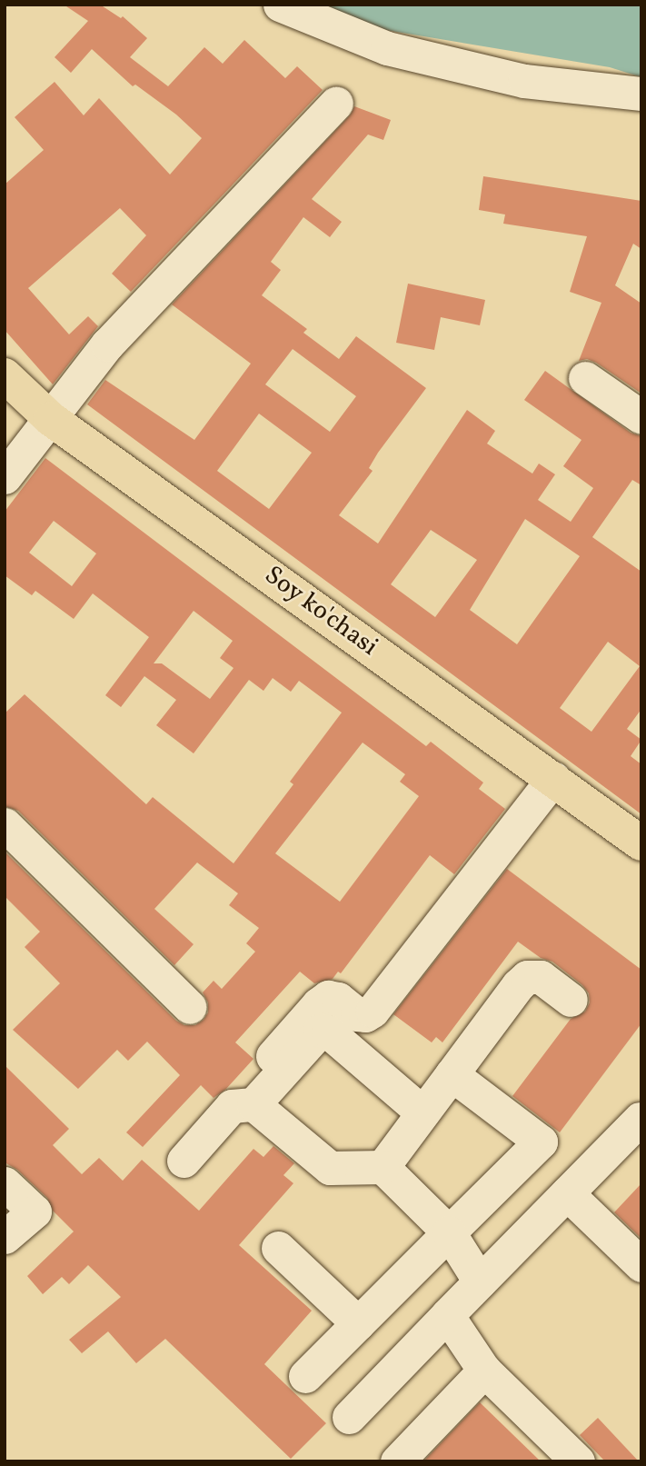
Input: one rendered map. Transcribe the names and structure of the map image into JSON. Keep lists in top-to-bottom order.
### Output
{
  "streets": {
    "main road": ["Soy ko'chasi"]
  }
}
